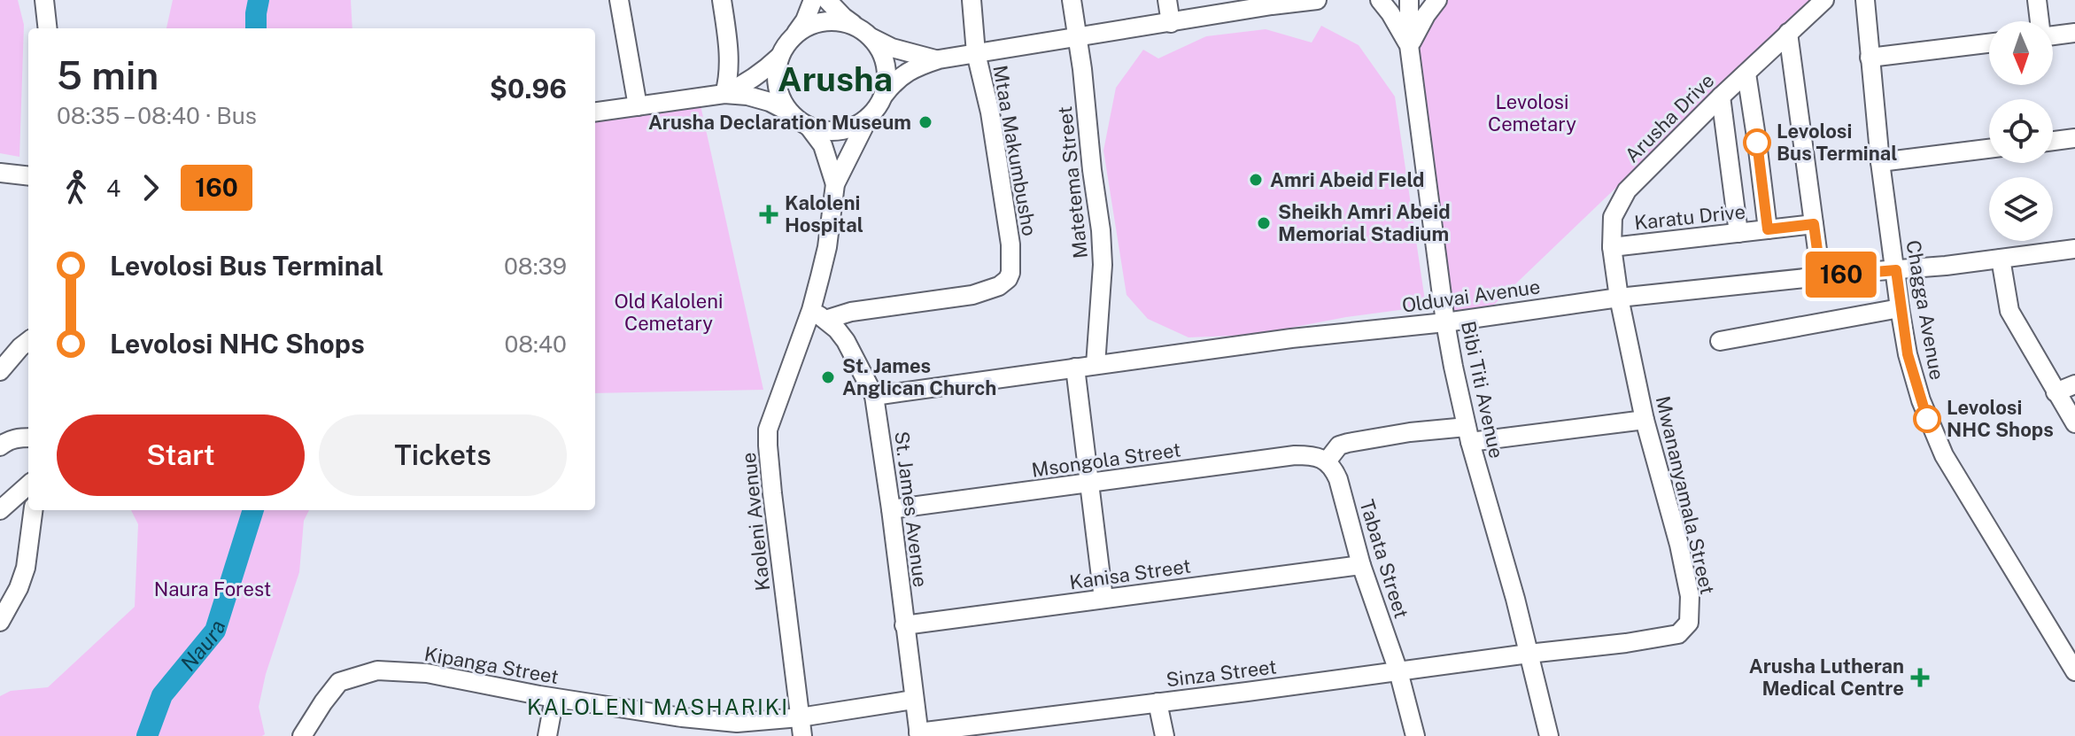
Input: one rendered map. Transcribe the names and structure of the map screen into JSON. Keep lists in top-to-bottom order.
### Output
{
  "streets": {
    "street": [
      "Arusha Drive",
      "Mtaa Makumbusho",
      "Matetema Street",
      "Karatu Drive",
      "Olduvai Avenue",
      "Chagga Avenue",
      "Bibi Titi Avenue",
      "Msongola Street",
      "Mwananyamala Street",
      "St. James Avenue",
      "Kaoleni Avenue",
      "Tabata Street",
      "Kanisa Street",
      "Kipanga Street",
      "Sinza Street"
    ]
  },
  "crossings": [
    ["Arusha Drive", "Karatu Drive"],
    ["Arusha Drive", "Olduvai Avenue"],
    ["Arusha Drive", "Mwananyamala Street"],
    ["Mtaa Makumbusho", "St. James Avenue"],
    ["Mtaa Makumbusho", "Kaoleni Avenue"],
    ["Matetema Street", "Olduvai Avenue"],
    ["Olduvai Avenue", "Chagga Avenue"],
    ["Olduvai Avenue", "Bibi Titi Avenue"],
    ["Olduvai Avenue", "Mwananyamala Street"],
    ["Olduvai Avenue", "St. James Avenue"],
    ["Bibi Titi Avenue", "Mwananyamala Street"],
    ["Bibi Titi Avenue", "Sinza Street"],
    ["Msongola Street", "St. James Avenue"],
    ["Msongola Street", "Tabata Street"],
    ["Mwananyamala Street", "Sinza Street"],
    ["St. James Avenue", "Kaoleni Avenue"],
    ["St. James Avenue", "Kanisa Street"],
    ["St. James Avenue", "Kipanga Street"],
    ["St. James Avenue", "Sinza Street"],
    ["Kaoleni Avenue", "Kipanga Street"],
    ["Tabata Street", "Kanisa Street"],
    ["Tabata Street", "Sinza Street"]
  ],
  "districts": ["Arusha", "KALOLENI MASHARIKI"],
  "water": ["Naura"],
  "parks": ["Levolosi Cemetary", "Old Kaloleni Cemetary", "Naura Forest"],
  "places": {
    "other": [
      "Arusha Declaration Museum",
      "Levolosi Bus Terminal",
      "Amri Abeid FIeld",
      "Sheikh Amri Abeid Memorial Stadium",
      "St. James Anglican Church",
      "Levolosi NHC Shops"
    ],
    "health": ["Kaloleni Hospital", "Arusha Lutheran Medical Centre"]
  },
  "lines": ["bus line 160"],
  "north": "bottom",
  "page": {
    "on_map": "160",
    "heading": ["5 min", "08:35 – 08:40 · Bus", "$0.96"],
    "legs": ["4", "160"],
    "list": [
      {
        "name": "Levolosi Bus Terminal",
        "value": "08:39"
      },
      {
        "name": "Levolosi NHC Shops",
        "value": "08:40"
      }
    ],
    "buttons": ["Start", "Tickets"]
  }
}
